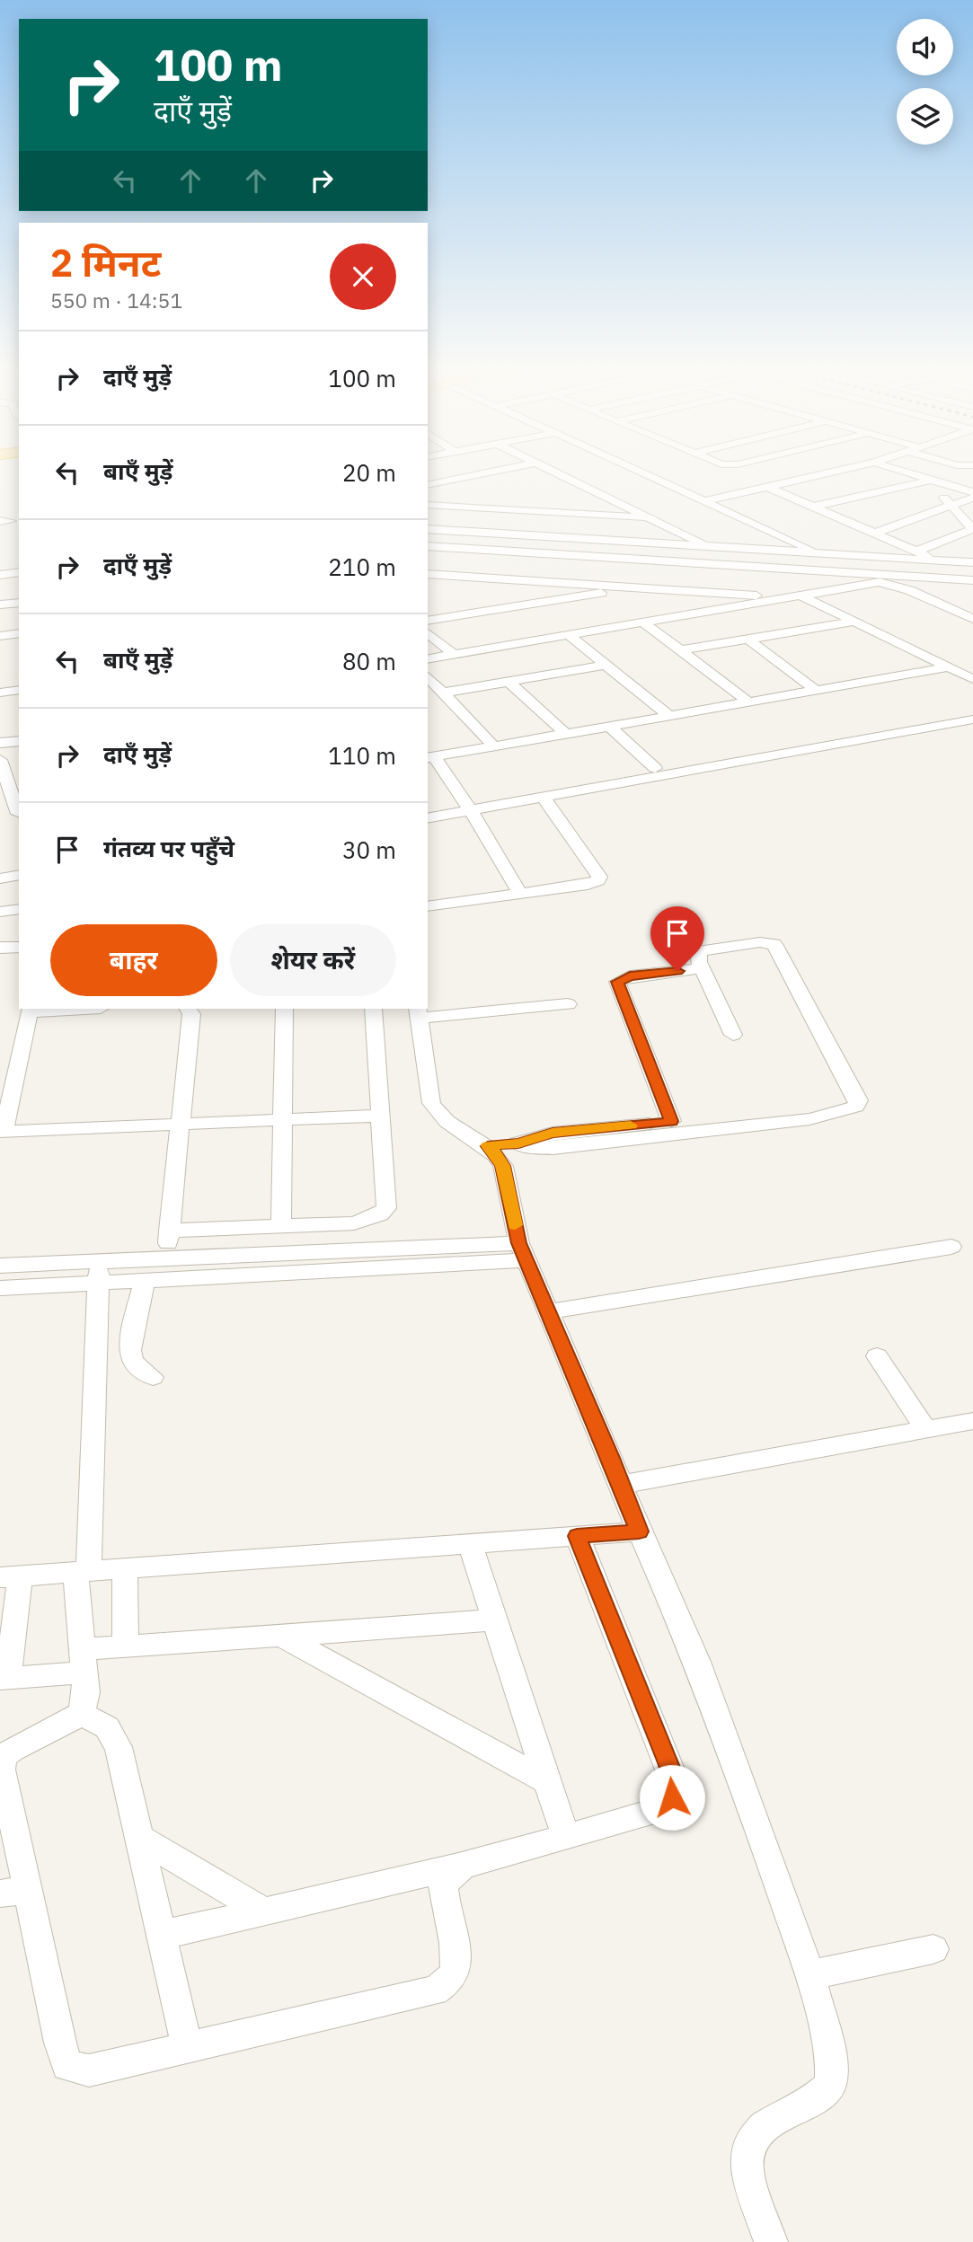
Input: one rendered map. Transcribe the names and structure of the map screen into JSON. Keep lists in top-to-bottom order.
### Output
{
  "page": {
    "turn": ["100 m", "दाएँ मुड़ें"],
    "heading": ["2 मिनट", "550 m · 14:51"],
    "list": [
      {
        "name": "दाएँ मुड़ें",
        "value": "100 m"
      },
      {
        "name": "बाएँ मुड़ें",
        "value": "20 m"
      },
      {
        "name": "दाएँ मुड़ें",
        "value": "210 m"
      },
      {
        "name": "बाएँ मुड़ें",
        "value": "80 m"
      },
      {
        "name": "दाएँ मुड़ें",
        "value": "110 m"
      },
      {
        "name": "गंतव्य पर पहुँचे",
        "value": "30 m"
      }
    ],
    "buttons": ["बाहर", "शेयर करें"]
  }
}
